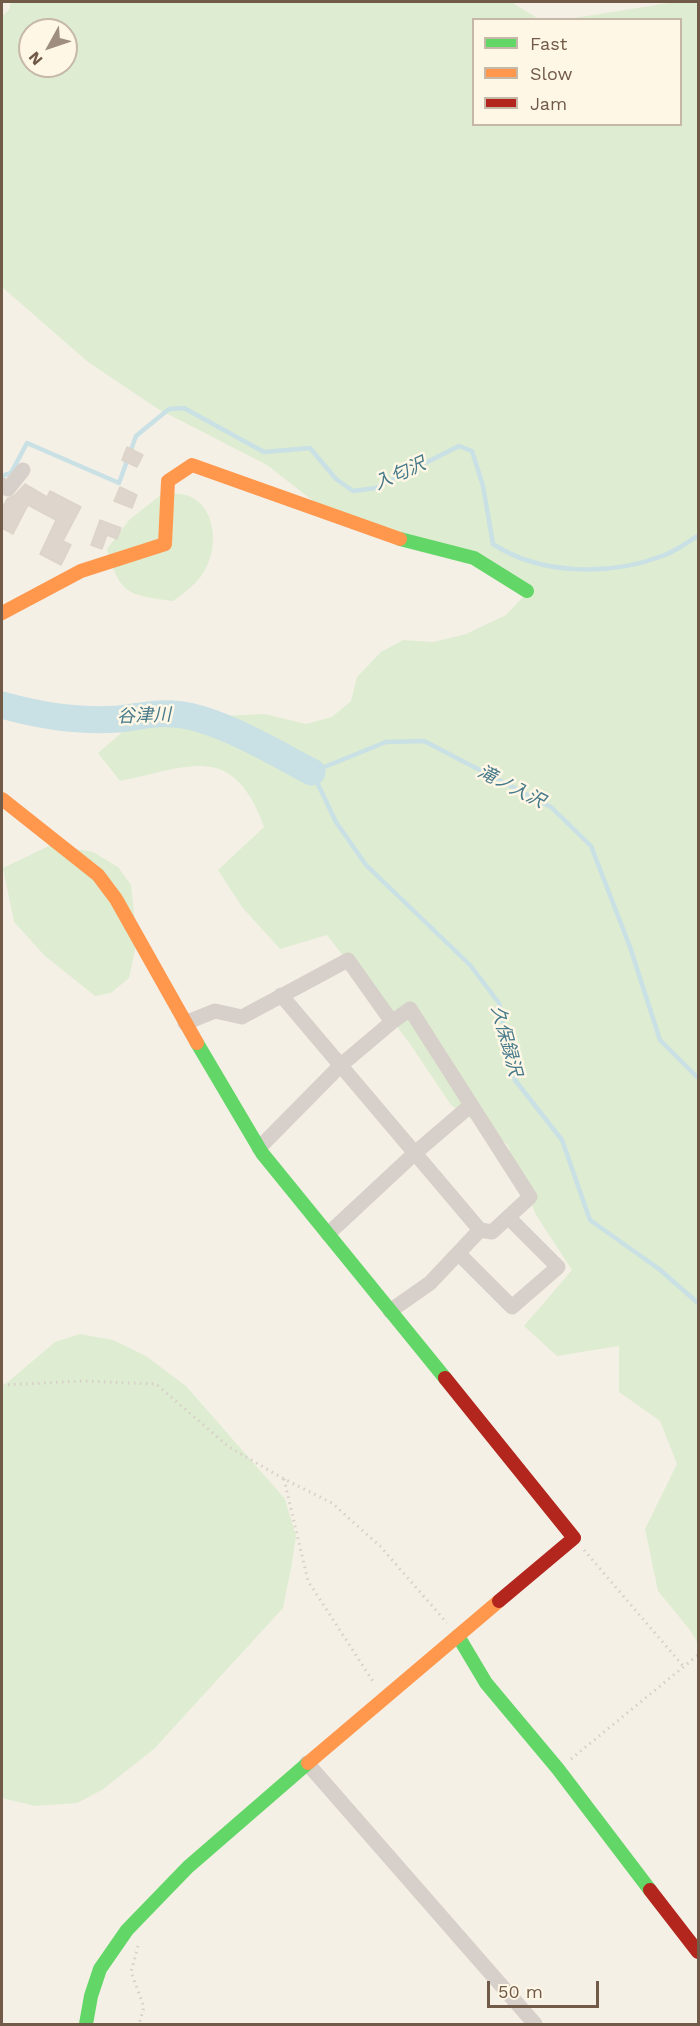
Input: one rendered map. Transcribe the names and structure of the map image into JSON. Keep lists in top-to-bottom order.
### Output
{
  "water": [
    "入匂沢",
    "谷津川",
    "滝ノ入沢",
    "久保録沢"
  ],
  "legend": ["Fast", "Slow", "Jam"],
  "scale_bar": "50 m",
  "north": "bottom left"
}
